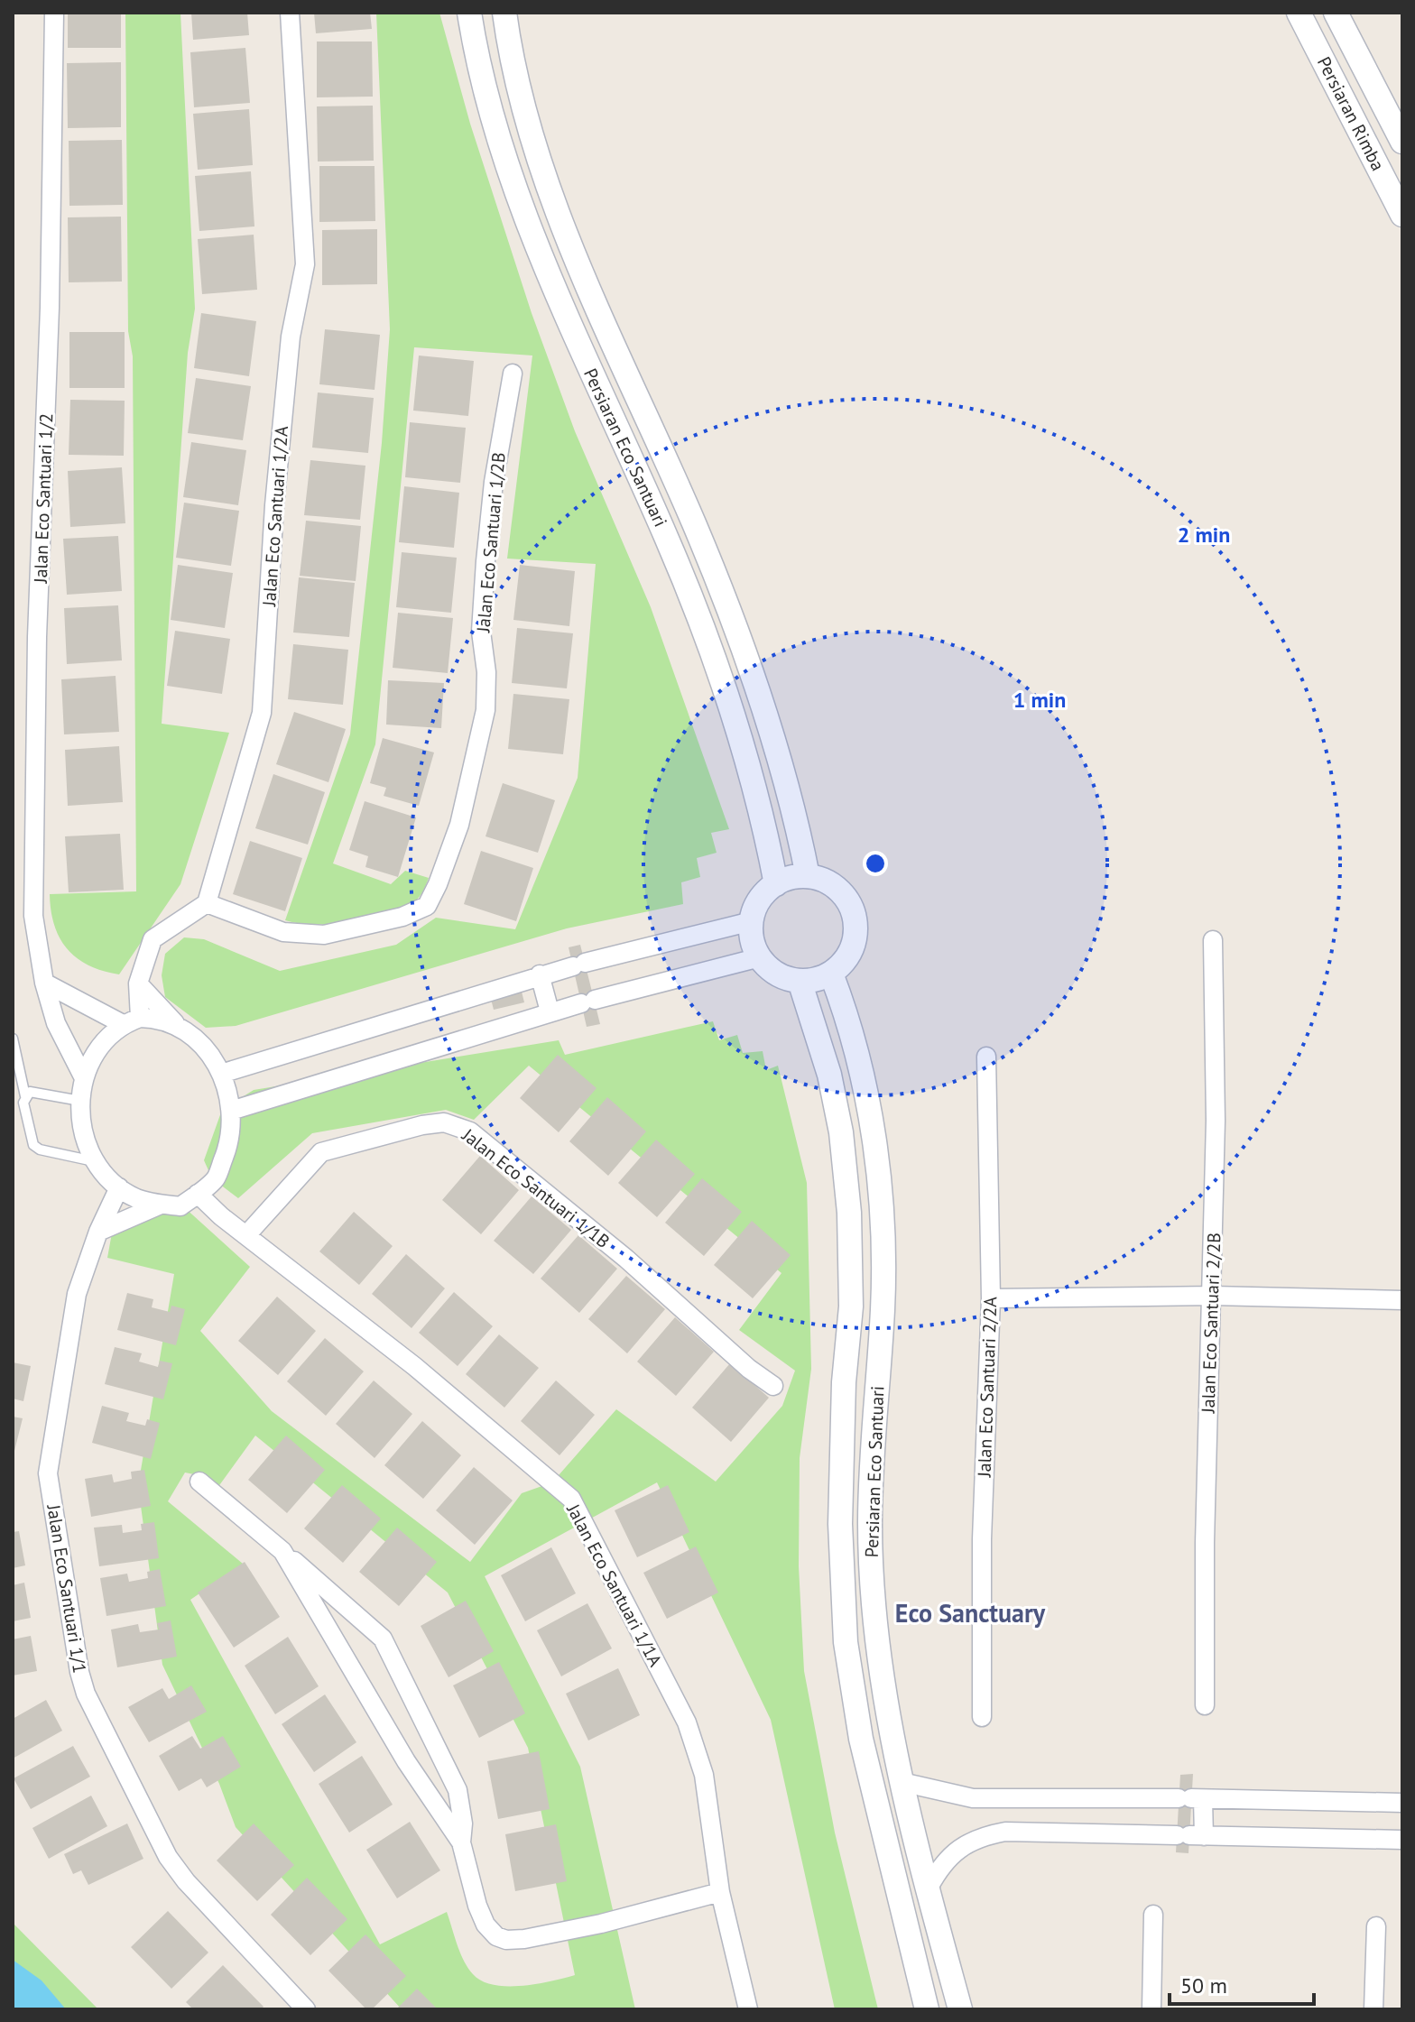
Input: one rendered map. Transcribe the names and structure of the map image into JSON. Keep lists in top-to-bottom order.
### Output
{
  "streets": {
    "street": [
      "Persiaran Rimba",
      "Persiaran Eco Santuari",
      "Jalan Eco Santuari 1/2",
      "Jalan Eco Santuari 1/2A",
      "Jalan Eco Santuari 1/2B",
      "Jalan Eco Santuari 1/1B",
      "Jalan Eco Santuari 2/2B",
      "Jalan Eco Santuari 2/2A",
      "Jalan Eco Santuari 1/1A",
      "Jalan Eco Santuari 1/1"
    ]
  },
  "crossings": [
    ["Jalan Eco Santuari 1/2", "Jalan Eco Santuari 1/1A"],
    ["Jalan Eco Santuari 1/2", "Jalan Eco Santuari 1/1"],
    ["Jalan Eco Santuari 1/2A", "Jalan Eco Santuari 1/2B"],
    ["Jalan Eco Santuari 1/1B", "Jalan Eco Santuari 1/1A"],
    ["Jalan Eco Santuari 1/1A", "Jalan Eco Santuari 1/1"]
  ],
  "districts": ["Eco Sanctuary"],
  "scale_bar": "50 m",
  "rings": ["2 min", "1 min"]
}
